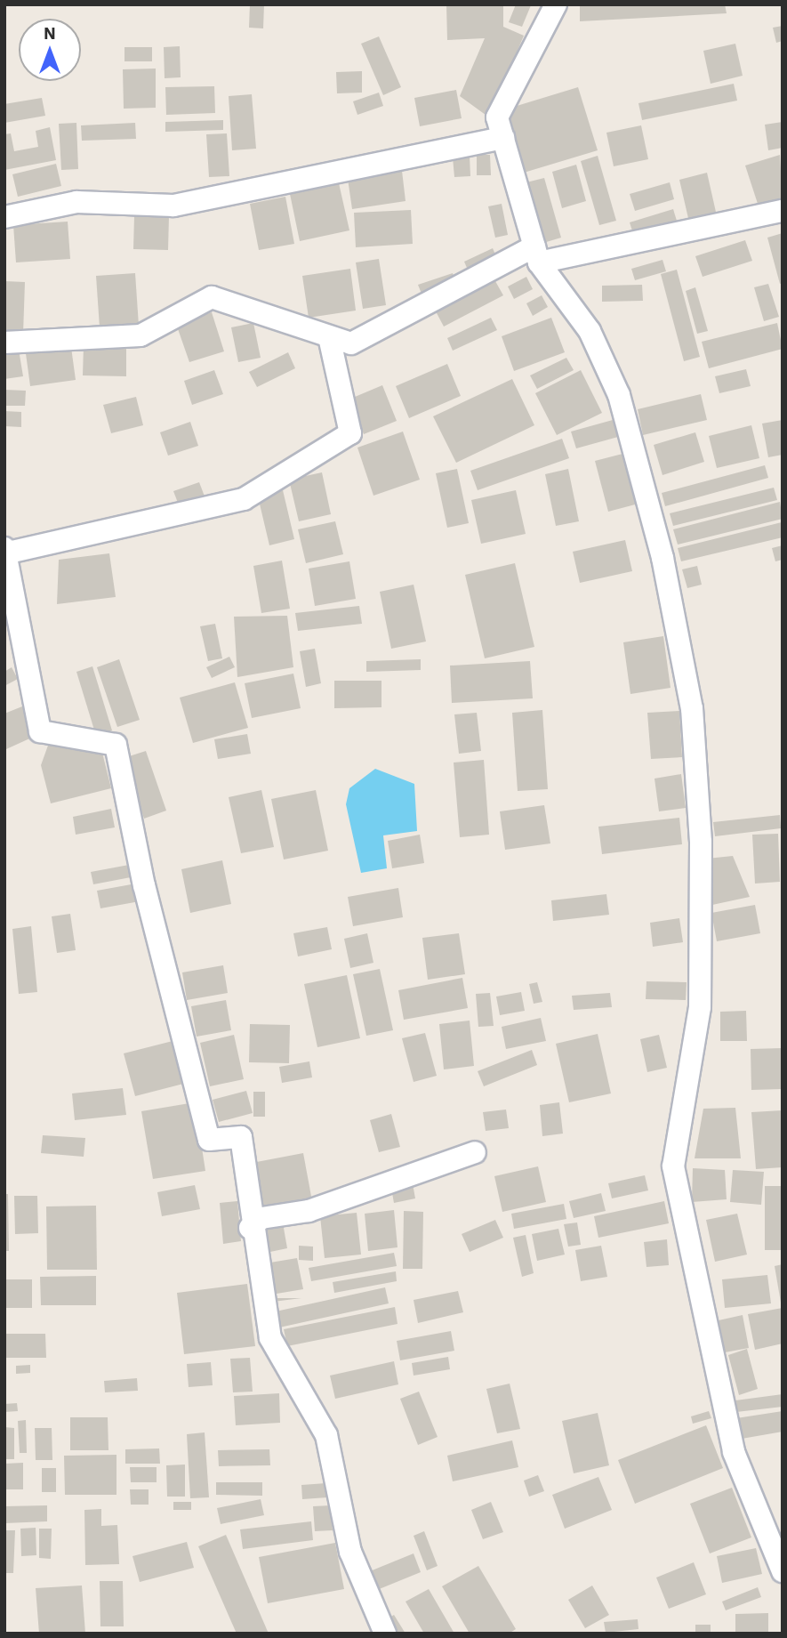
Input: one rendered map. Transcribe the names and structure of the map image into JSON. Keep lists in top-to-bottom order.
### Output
{
  "north": "top"
}
